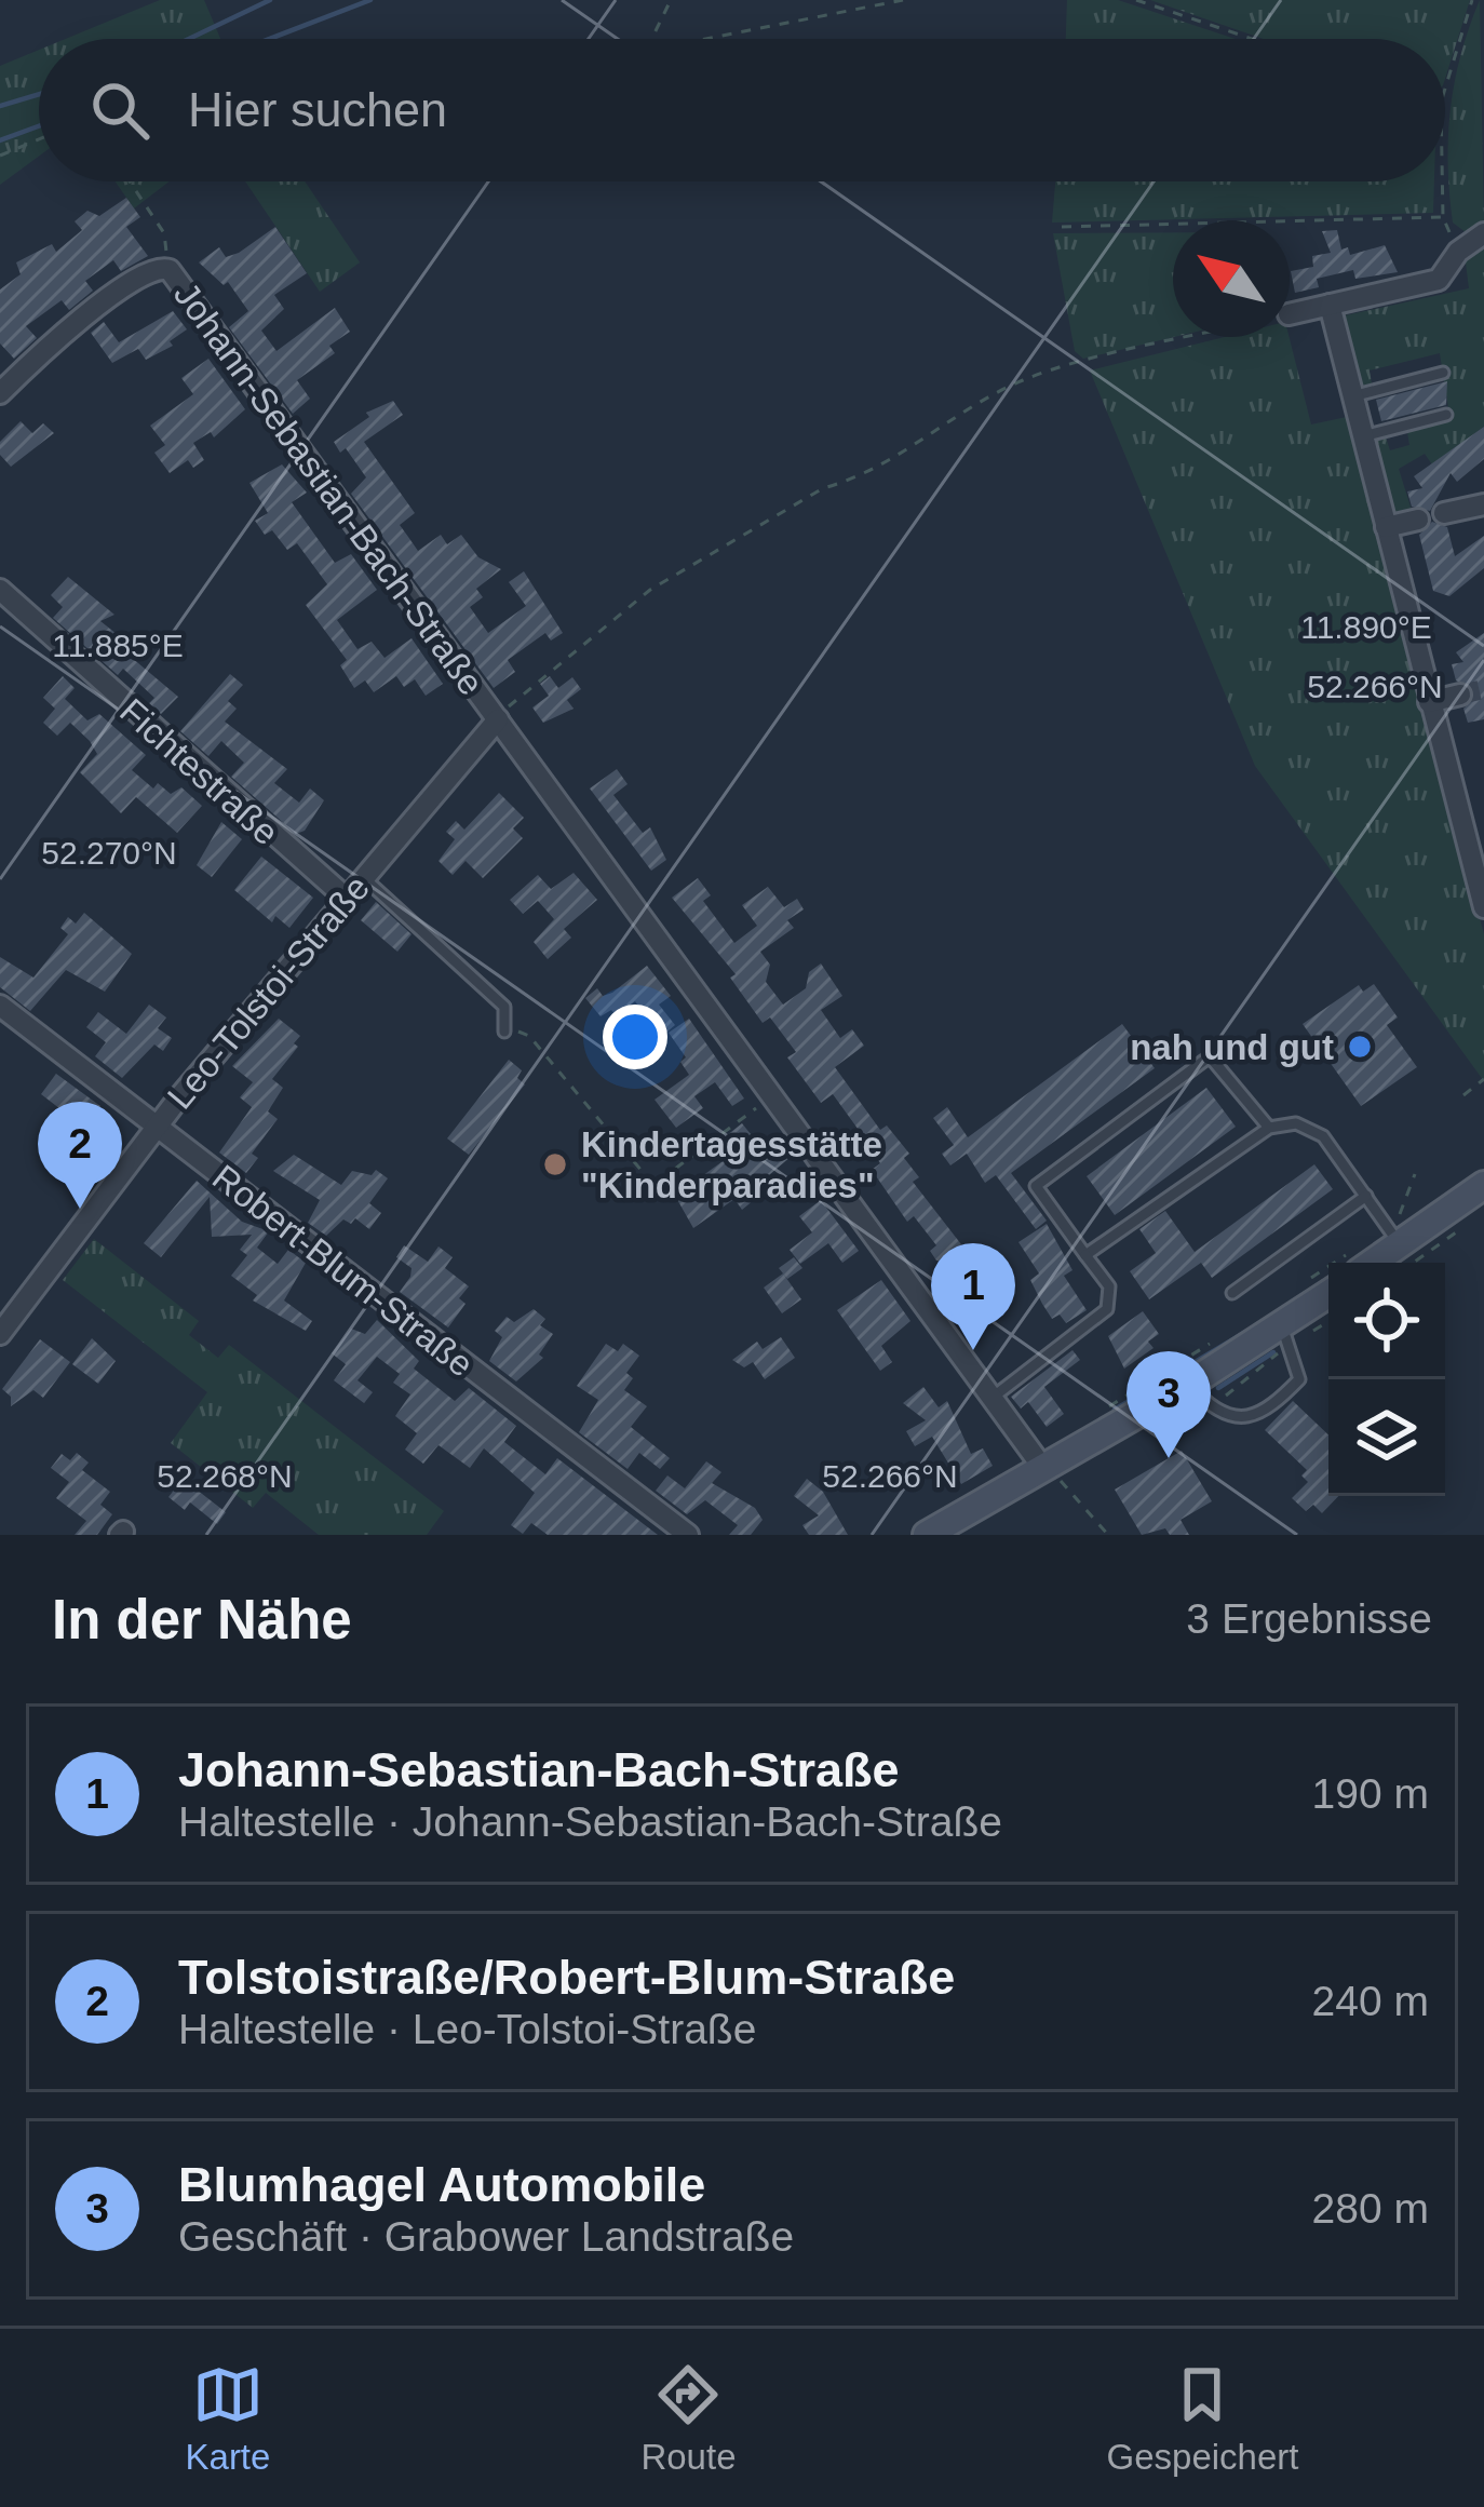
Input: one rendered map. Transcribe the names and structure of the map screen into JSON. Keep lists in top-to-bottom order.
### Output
{
  "streets": {
    "street": [
      "Johann-Sebastian-Bach-Straße",
      "Fichtestraße",
      "Leo-Tolstoi-Straße",
      "Robert-Blum-Straße"
    ]
  },
  "crossings": [
    ["Johann-Sebastian-Bach-Straße", "Leo-Tolstoi-Straße"],
    ["Fichtestraße", "Leo-Tolstoi-Straße"],
    ["Leo-Tolstoi-Straße", "Robert-Blum-Straße"]
  ],
  "places": ["nah und gut", "Kindertagesstätte \"Kinderparadies\""],
  "north": "top left",
  "page": {
    "search": "Hier suchen",
    "pins": ["2", "1", "3"],
    "heading": ["In der Nähe", "3 Ergebnisse"],
    "list": [
      {
        "mark": "1",
        "name": "Johann-Sebastian-Bach-Straße",
        "note": "Haltestelle · Johann-Sebastian-Bach-Straße",
        "value": "190 m"
      },
      {
        "mark": "2",
        "name": "Tolstoistraße/Robert-Blum-Straße",
        "note": "Haltestelle · Leo-Tolstoi-Straße",
        "value": "240 m"
      },
      {
        "mark": "3",
        "name": "Blumhagel Automobile",
        "note": "Geschäft · Grabower Landstraße",
        "value": "280 m"
      }
    ],
    "nav": ["Karte", "Route", "Gespeichert"]
  },
  "coordinates": [
    "11.890°E",
    "11.885°E",
    "52.266°N",
    "52.270°N",
    "52.268°N"
  ]
}
